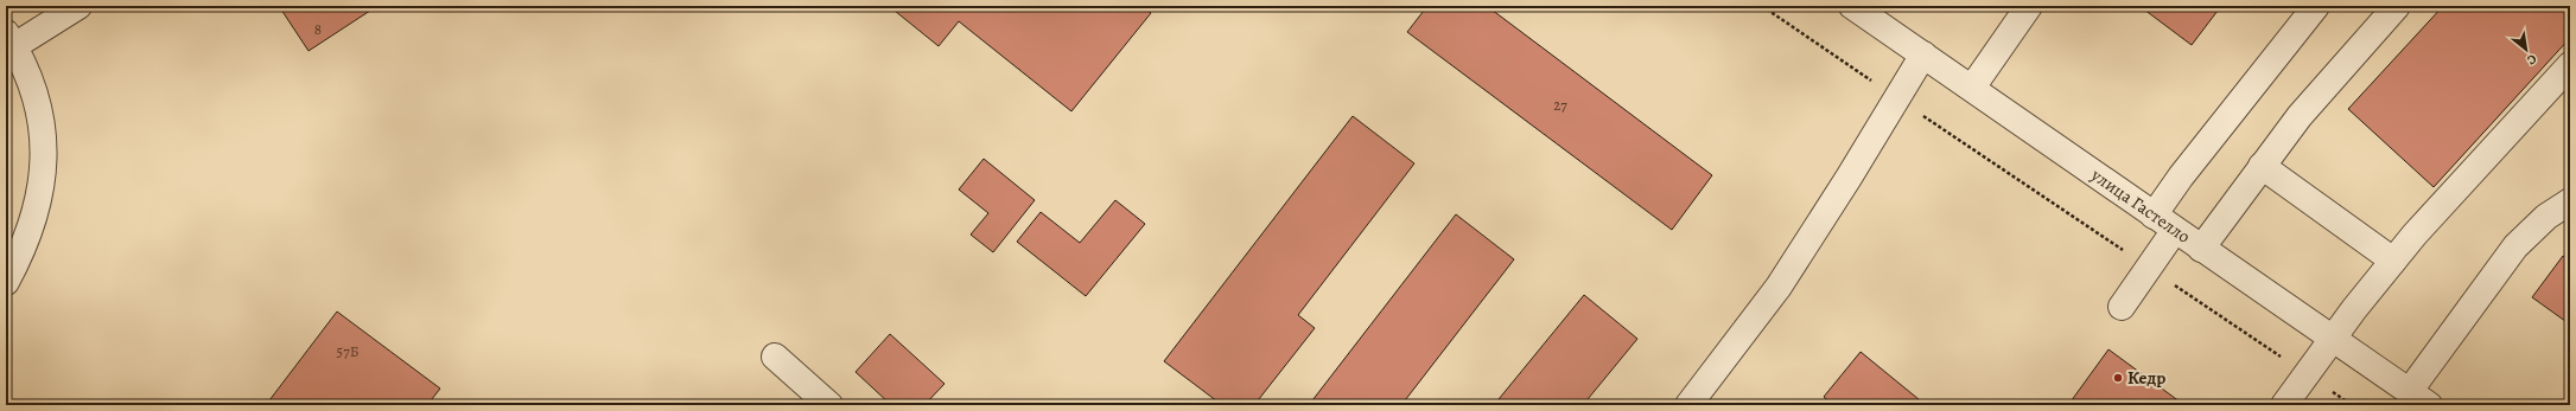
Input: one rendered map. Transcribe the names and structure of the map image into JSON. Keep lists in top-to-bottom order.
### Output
{
  "streets": {
    "street": ["улица Гастелло"]
  },
  "places": ["Кедр"],
  "house_numbers": ["8", "27", "57Б"],
  "north": "bottom right"
}
